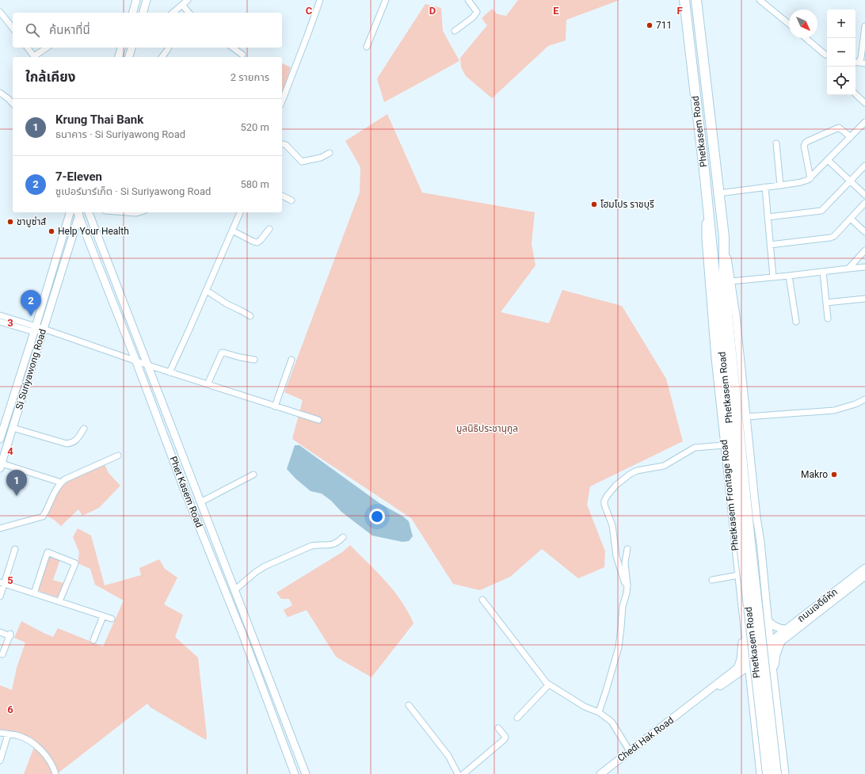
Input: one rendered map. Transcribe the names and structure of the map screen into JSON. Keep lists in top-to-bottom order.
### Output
{
  "streets": {
    "highway": ["Phetkasem Road"],
    "main road": [
      "Si Suriyawong Road",
      "Phet Kasem Road",
      "Phetkasem Frontage Road",
      "ถนนเจดีย์หัก",
      "Chedi Hak Road"
    ]
  },
  "crossings": [
    ["Phetkasem Road", "Phetkasem Frontage Road"],
    ["Si Suriyawong Road", "Phet Kasem Road"],
    ["Phetkasem Frontage Road", "Chedi Hak Road"]
  ],
  "parks": ["มูลนิธิประชานุกูล"],
  "places": [
    "711",
    "โฮมโปร ราชบุรี",
    "ชาบูซ่าส์",
    "Help Your Health",
    "Makro"
  ],
  "north": "bottom right",
  "page": {
    "map_buttons": ["+", "−"],
    "search": "ค้นหาที่นี่",
    "heading": ["ใกล้เคียง", "2 รายการ"],
    "list": [
      {
        "mark": "1",
        "name": "Krung Thai Bank",
        "note": "ธนาคาร · Si Suriyawong Road",
        "value": "520 m"
      },
      {
        "mark": "2",
        "name": "7-Eleven",
        "note": "ซูเปอร์มาร์เก็ต · Si Suriyawong Road",
        "value": "580 m"
      }
    ],
    "pins": ["2", "1"]
  },
  "grid": {
    "columns": [
      "C",
      "D",
      "E",
      "F"
    ],
    "rows": [
      "3",
      "4",
      "5",
      "6"
    ]
  }
}
